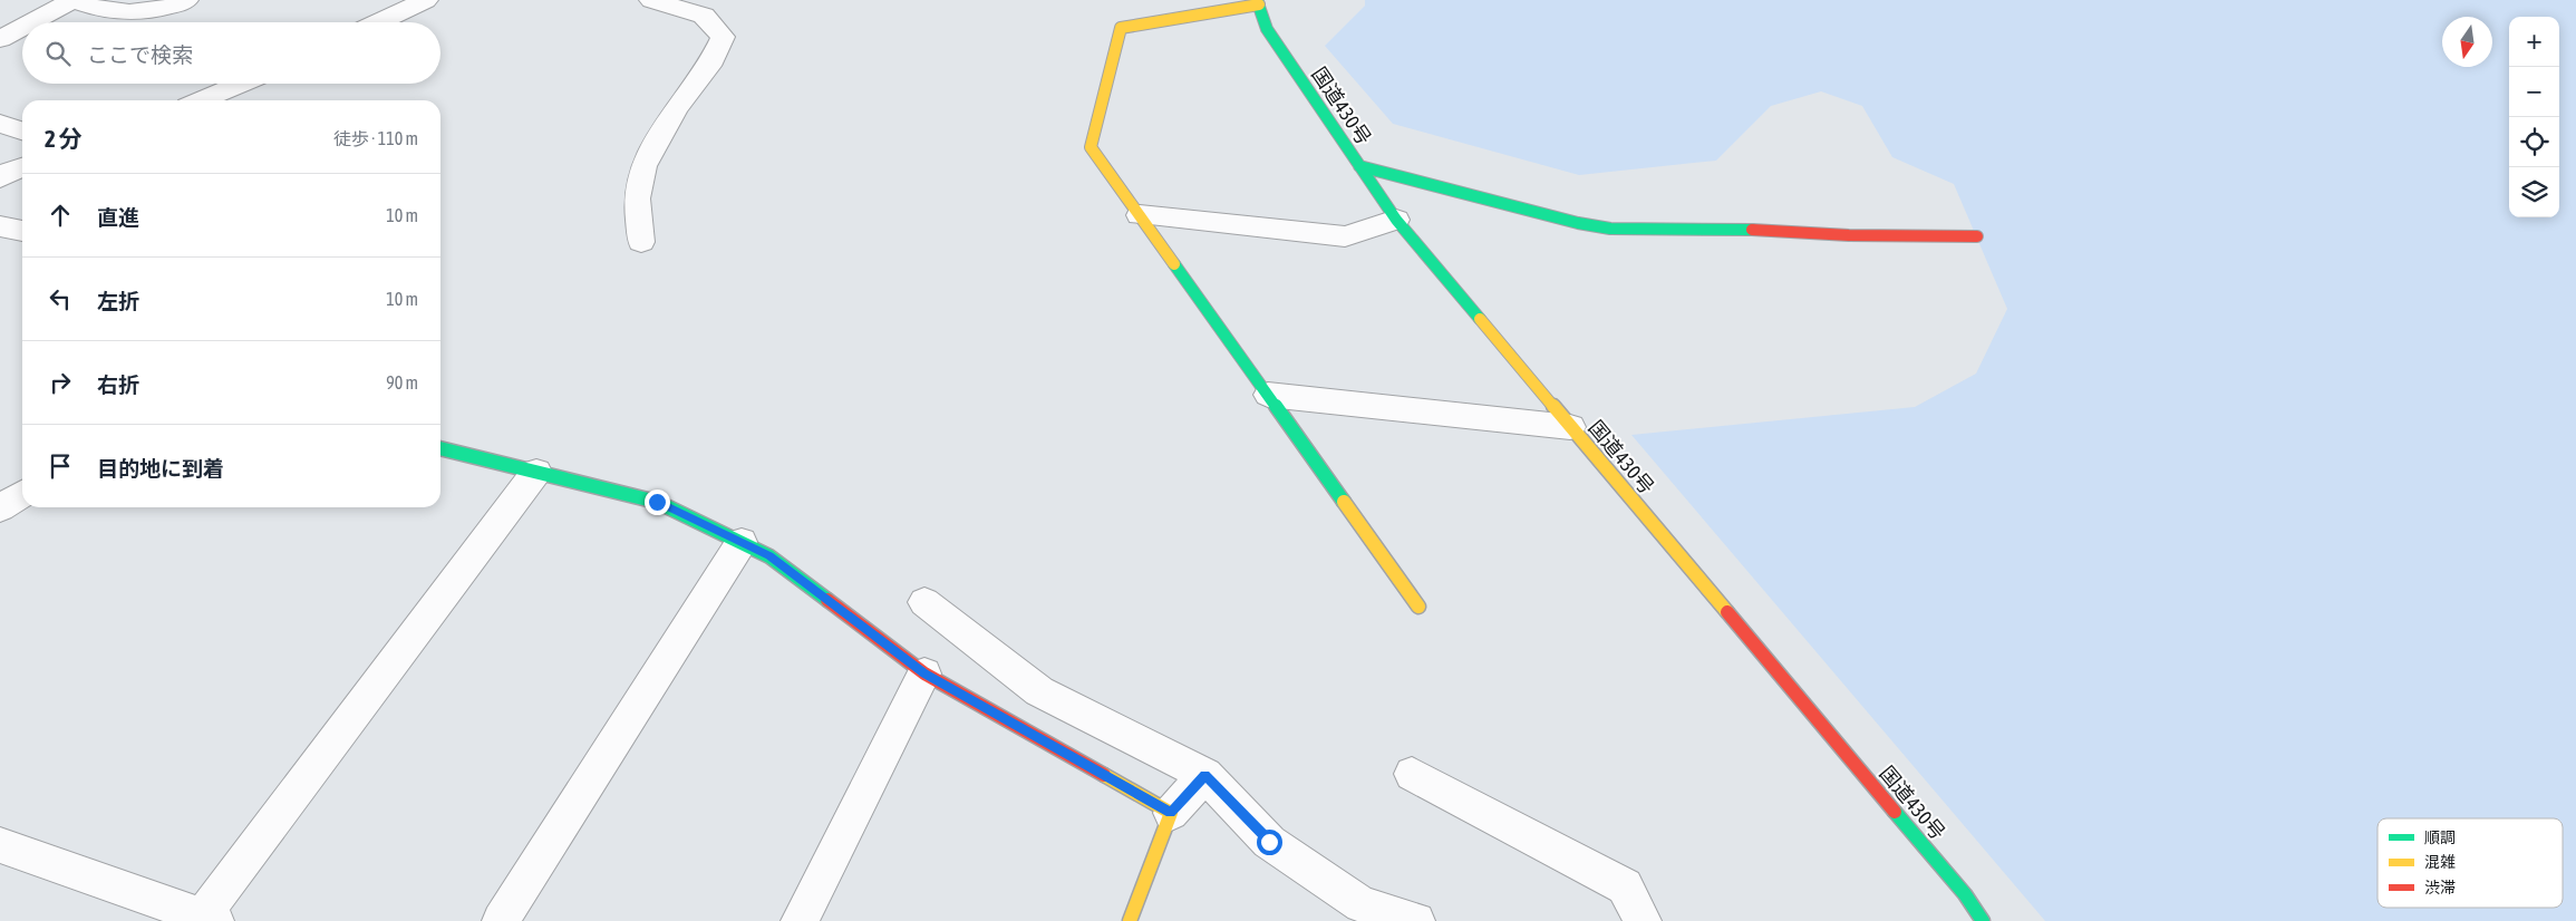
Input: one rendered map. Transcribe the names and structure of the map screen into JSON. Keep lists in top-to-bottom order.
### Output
{
  "streets": {
    "main road": ["国道430号"]
  },
  "legend": ["順調", "混雑", "渋滞"],
  "north": "bottom",
  "page": {
    "map_buttons": ["+", "−"],
    "search": "ここで検索",
    "heading": ["2 分", "徒歩 · 110 m"],
    "list": [
      ["直進", "10 m"],
      ["左折", "10 m"],
      ["右折", "90 m"],
      "目的地に到着"
    ]
  }
}
